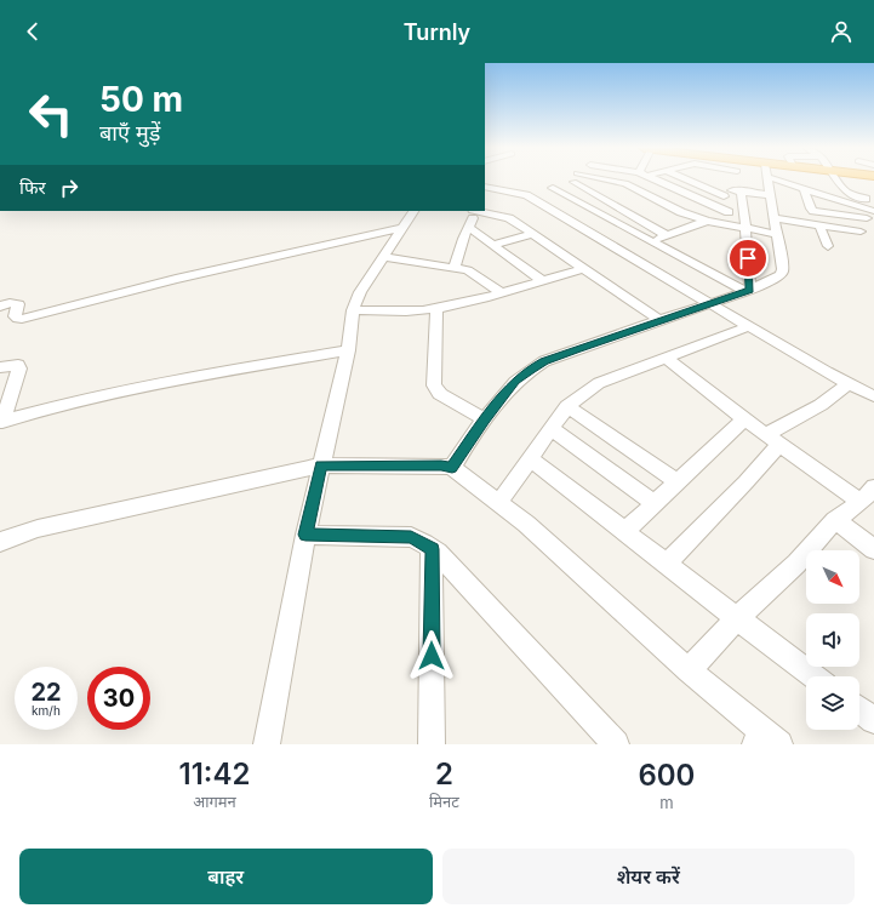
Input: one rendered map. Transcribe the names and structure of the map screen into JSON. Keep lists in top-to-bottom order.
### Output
{
  "north": "bottom right",
  "page": {
    "header": "Turnly",
    "turn": ["50 m", "बाएँ मुड़ें"],
    "then": "फिर",
    "speed": "22 km/h",
    "limit": "30",
    "eta": [
      "11:42",
      "आगमन",
      "2",
      "मिनट",
      "600",
      "m"
    ],
    "buttons": ["बाहर", "शेयर करें"]
  }
}
